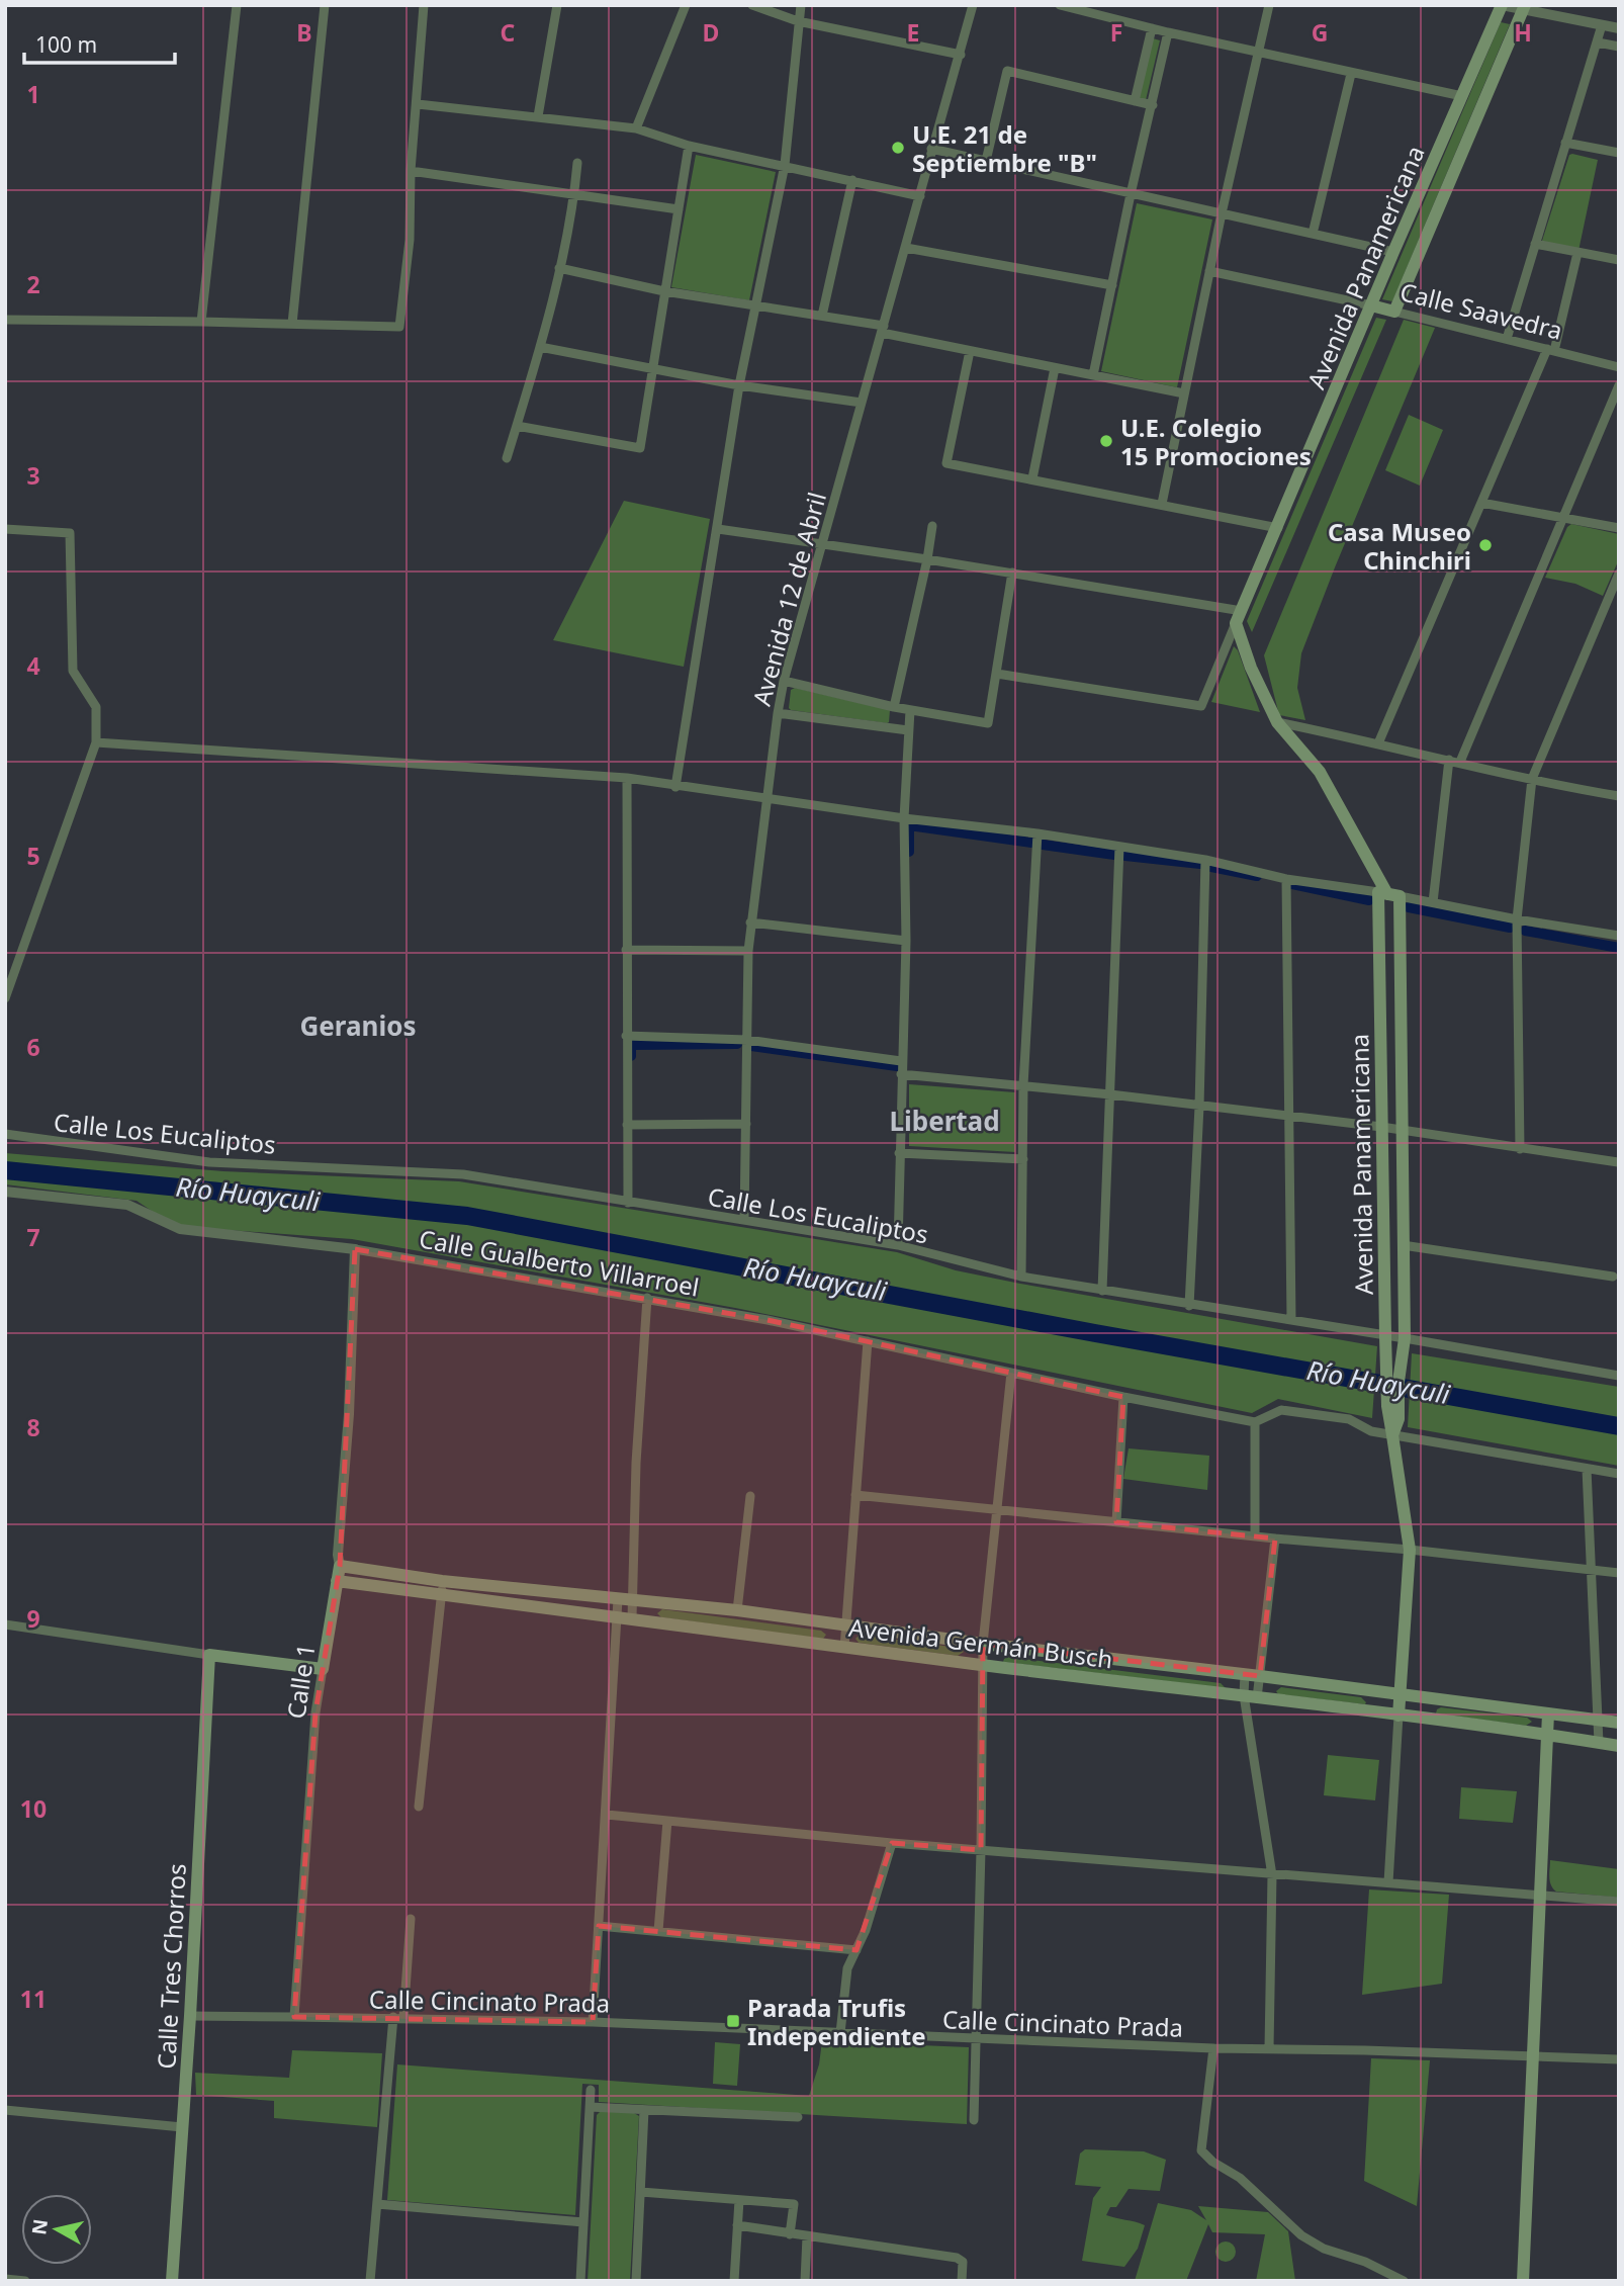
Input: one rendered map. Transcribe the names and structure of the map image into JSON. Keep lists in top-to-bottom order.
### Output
{
  "streets": {
    "main road": [
      "Avenida Panamericana",
      "Calle Saavedra",
      "Avenida Germán Busch",
      "Calle 1",
      "Calle Tres Chorros"
    ],
    "street": [
      "Avenida 12 de Abril",
      "Calle Los Eucaliptos",
      "Calle Gualberto Villarroel",
      "Calle Cincinato Prada"
    ]
  },
  "crossings": [
    ["Avenida Panamericana", "Calle Saavedra"],
    ["Avenida Panamericana", "Calle Los Eucaliptos"],
    ["Avenida Panamericana", "Calle Gualberto Villarroel"],
    ["Avenida Panamericana", "Avenida Germán Busch"],
    ["Avenida 12 de Abril", "Calle Los Eucaliptos"],
    ["Calle Gualberto Villarroel", "Calle 1"],
    ["Avenida Germán Busch", "Calle 1"],
    ["Calle 1", "Calle Cincinato Prada"]
  ],
  "districts": ["Geranios", "Libertad"],
  "water": ["Río Huayculi"],
  "places": {
    "other": ["U.E. 21 de Septiembre \"B\"", "U.E. Colegio 15 Promociones", "Casa Museo Chinchiri"],
    "transit": ["Parada Trufis Independiente"]
  },
  "scale_bar": "100 m",
  "north": "left",
  "grid": {
    "columns": [
      "B",
      "C",
      "D",
      "E",
      "F",
      "G",
      "H"
    ],
    "rows": [
      "1",
      "2",
      "3",
      "4",
      "5",
      "6",
      "7",
      "8",
      "9",
      "10",
      "11"
    ]
  }
}
